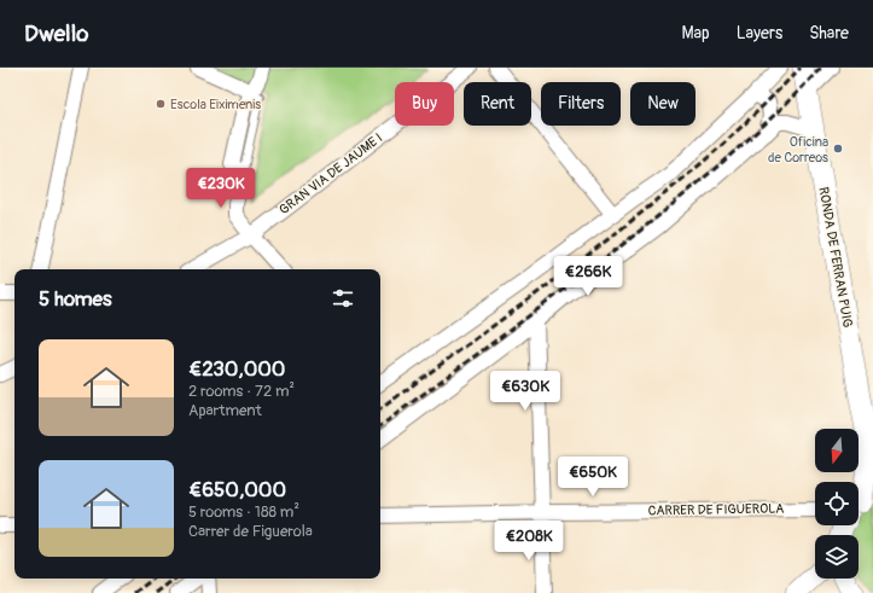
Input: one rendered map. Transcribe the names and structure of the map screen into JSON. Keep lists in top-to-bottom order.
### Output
{
  "streets": {
    "main road": ["RONDA DE FERRAN PUIG"],
    "street": ["GRAN VIA DE JAUME I", "CARRER DE FIGUEROLA"]
  },
  "places": ["Escola Eiximenis", "Oficina de Correos"],
  "north": "bottom",
  "page": {
    "header": "Dwello",
    "nav": ["Map", "Layers", "Share"],
    "chip": [
      "Buy",
      "Rent",
      "Filters",
      "New"
    ],
    "price": [
      "€230K",
      "€266K",
      "€630K",
      "€650K",
      "€208K"
    ],
    "heading": "5 homes",
    "list": [
      {
        "name": "€230,000",
        "note": "2 rooms · 72 m² · Apartment"
      },
      {
        "name": "€650,000",
        "note": "5 rooms · 188 m² · Carrer de Figuerola"
      }
    ]
  }
}
